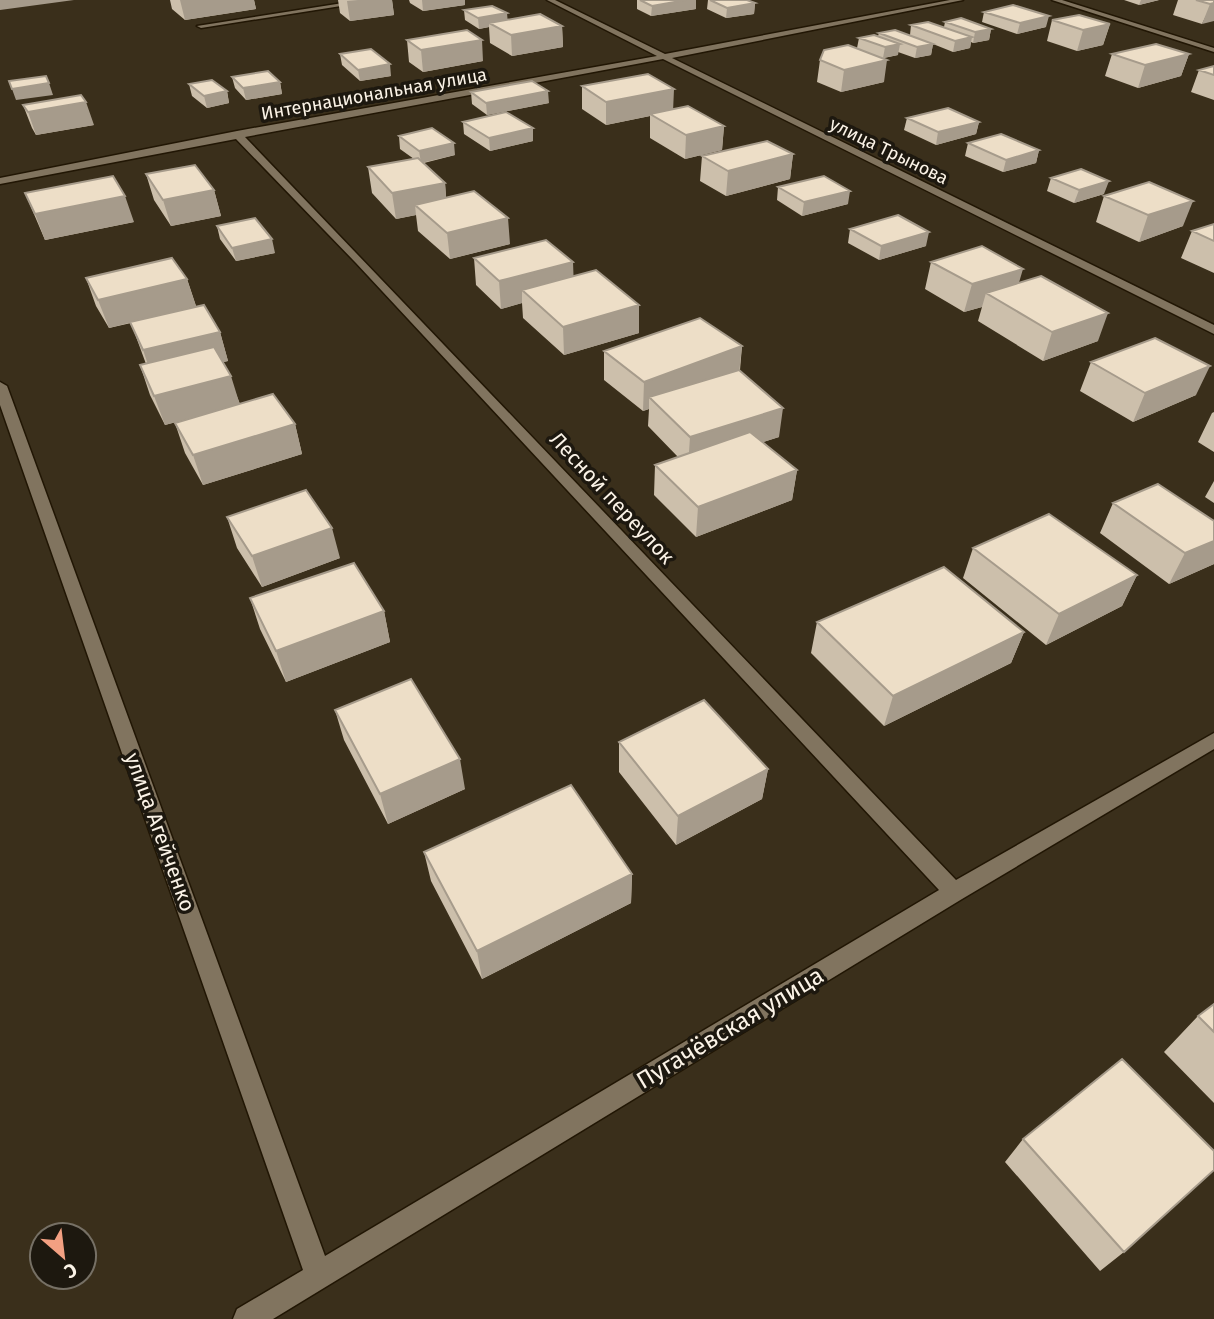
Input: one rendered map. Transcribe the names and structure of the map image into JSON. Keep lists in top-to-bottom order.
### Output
{
  "streets": {
    "street": [
      "Интернациональная улица",
      "улица Трынова",
      "Лесной переулок",
      "улица Агейченко",
      "Пугачёвская улица"
    ]
  },
  "crossings": [
    ["Интернациональная улица", "улица Трынова"],
    ["Интернациональная улица", "Лесной переулок"],
    ["Лесной переулок", "Пугачёвская улица"],
    ["улица Агейченко", "Пугачёвская улица"]
  ],
  "north": "bottom right"
}
